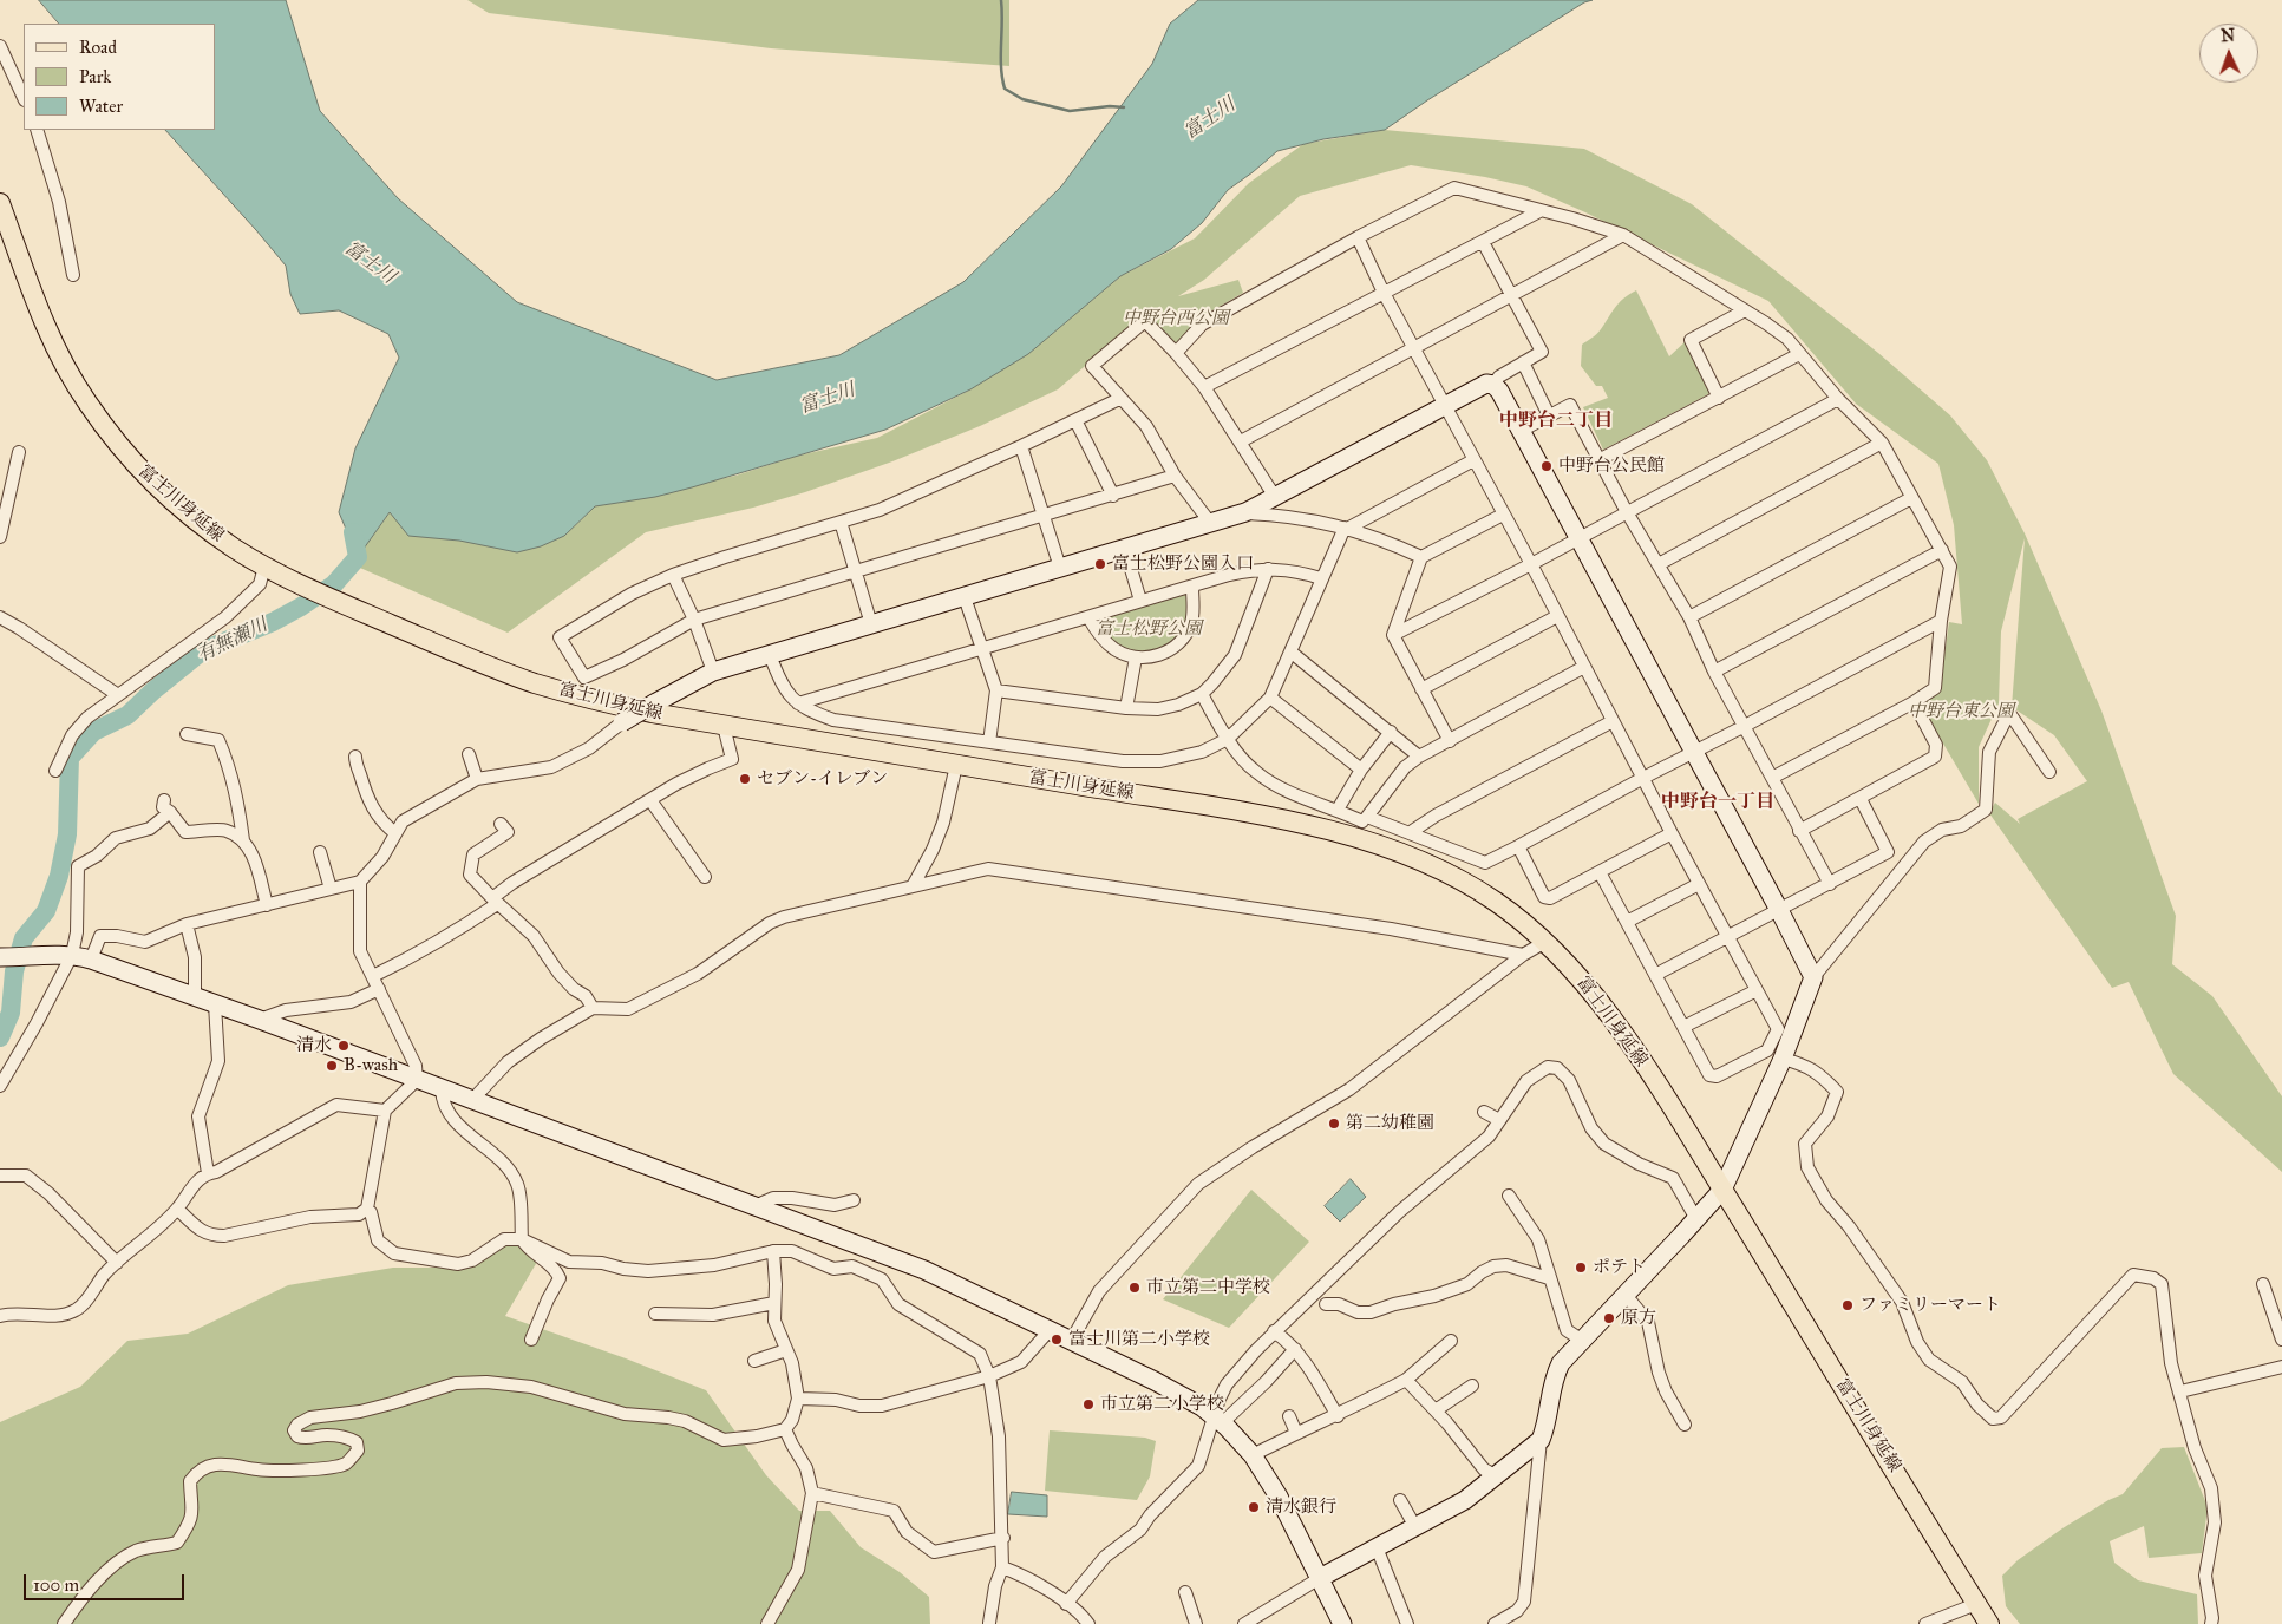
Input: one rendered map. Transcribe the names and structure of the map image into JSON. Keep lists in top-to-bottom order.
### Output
{
  "streets": {
    "main road": ["富士川身延線"]
  },
  "districts": ["中野台二丁目", "中野台一丁目"],
  "water": ["富士川", "有無瀬川"],
  "parks": ["中野台西公園", "富士松野公園", "中野台東公園"],
  "places": [
    "中野台公民館",
    "富士松野公園入口",
    "セブン-イレブン",
    "清水",
    "B-wash",
    "第二幼稚園",
    "ポテト",
    "市立第二中学校",
    "ファミリーマート",
    "原方",
    "富士川第二小学校",
    "市立第二小学校",
    "清水銀行"
  ],
  "legend": ["Road", "Park", "Water"],
  "scale_bar": "100 m",
  "north": "top"
}
